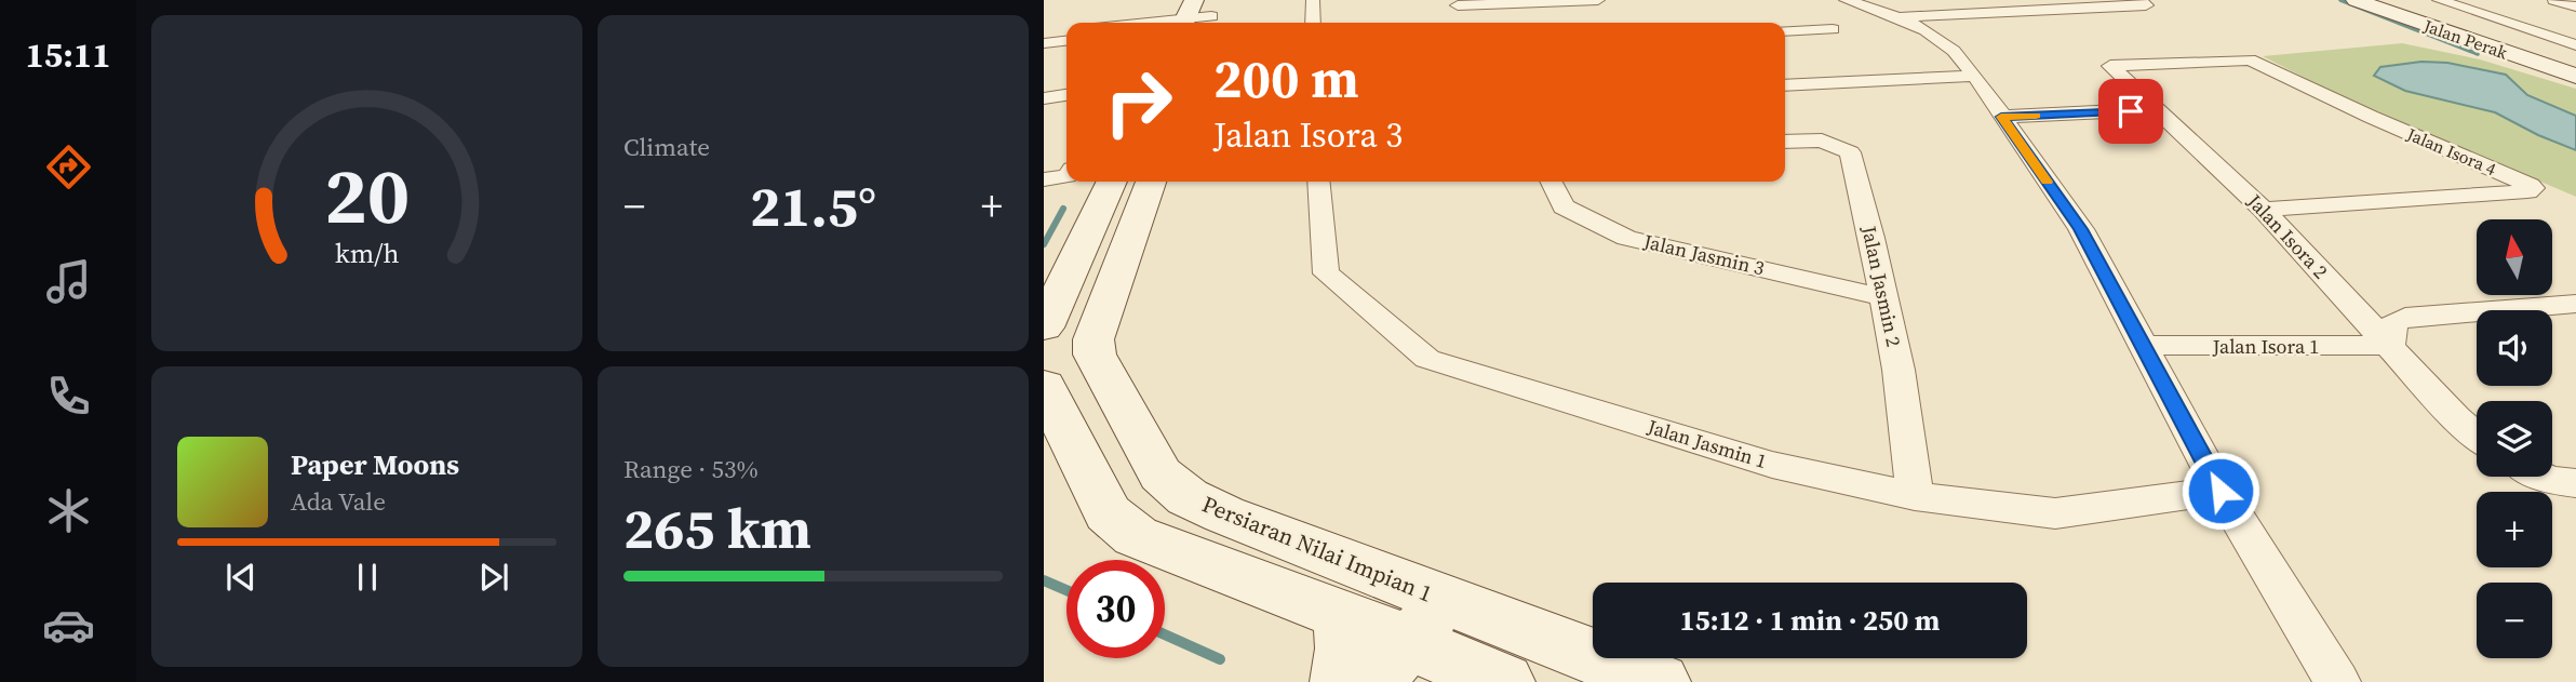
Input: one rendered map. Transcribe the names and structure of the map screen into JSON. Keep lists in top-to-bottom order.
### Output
{
  "streets": {
    "street": [
      "Jalan Perak",
      "Jalan Isora 4",
      "Jalan Isora 2",
      "Jalan Jasmin 3",
      "Jalan Jasmin 2",
      "Jalan Isora 1",
      "Jalan Jasmin 1",
      "Persiaran Nilai Impian 1"
    ]
  },
  "crossings": [
    ["Jalan Isora 4", "Jalan Isora 2"],
    ["Jalan Isora 2", "Jalan Isora 1"],
    ["Jalan Jasmin 3", "Jalan Jasmin 2"],
    ["Jalan Jasmin 2", "Jalan Jasmin 1"]
  ],
  "north": "top",
  "page": {
    "tabs": "15:11",
    "tile": [
      "Climate",
      ["Range · 53%", "265 km"]
    ],
    "turn": ["200 m", "Jalan Isora 3"],
    "heat": ["−", "21.5°", "+"],
    "map_buttons": ["+", "−"],
    "song": ["Paper Moons", "Ada Vale"],
    "limit": "30",
    "trip": "15:12 · 1 min · 250 m",
    "gauge": ["20", "km/h"]
  }
}
